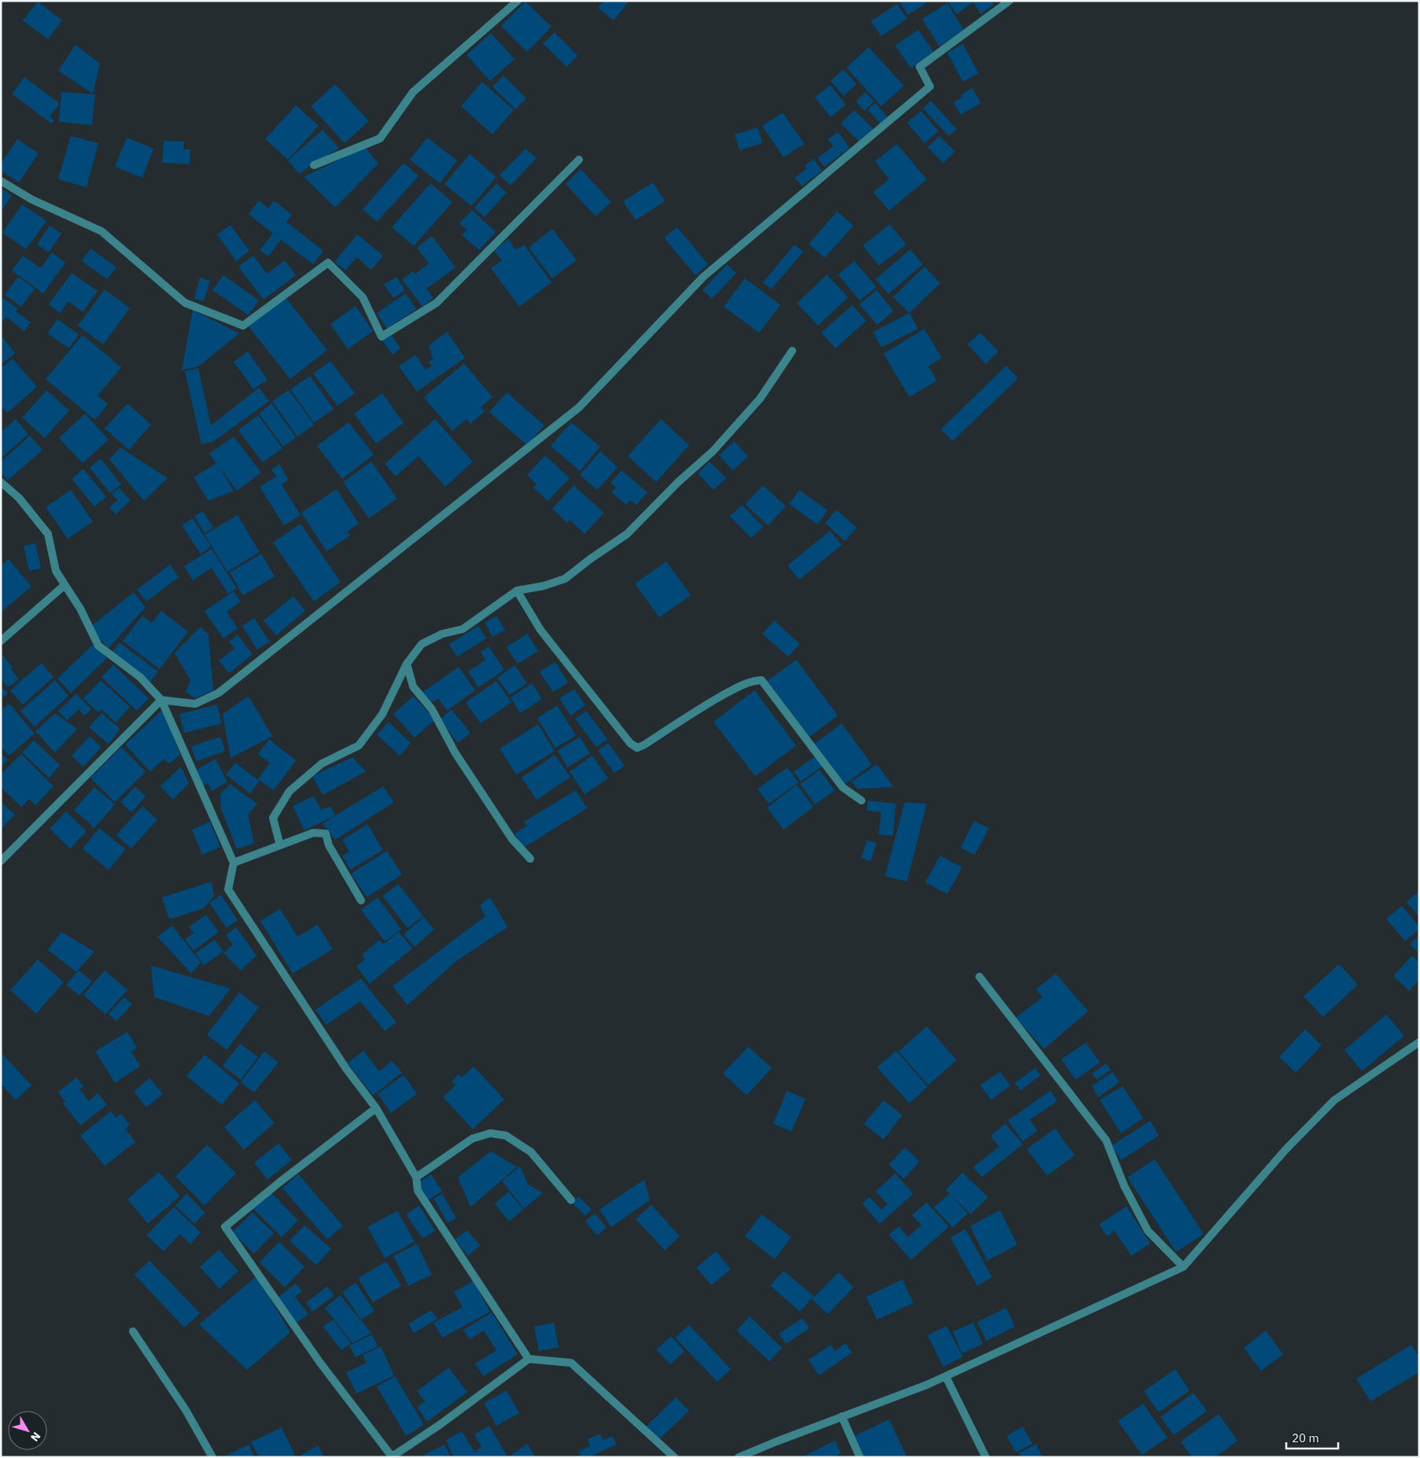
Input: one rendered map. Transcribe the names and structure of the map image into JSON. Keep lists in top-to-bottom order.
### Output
{
  "scale_bar": "20 m",
  "north": "bottom right"
}
